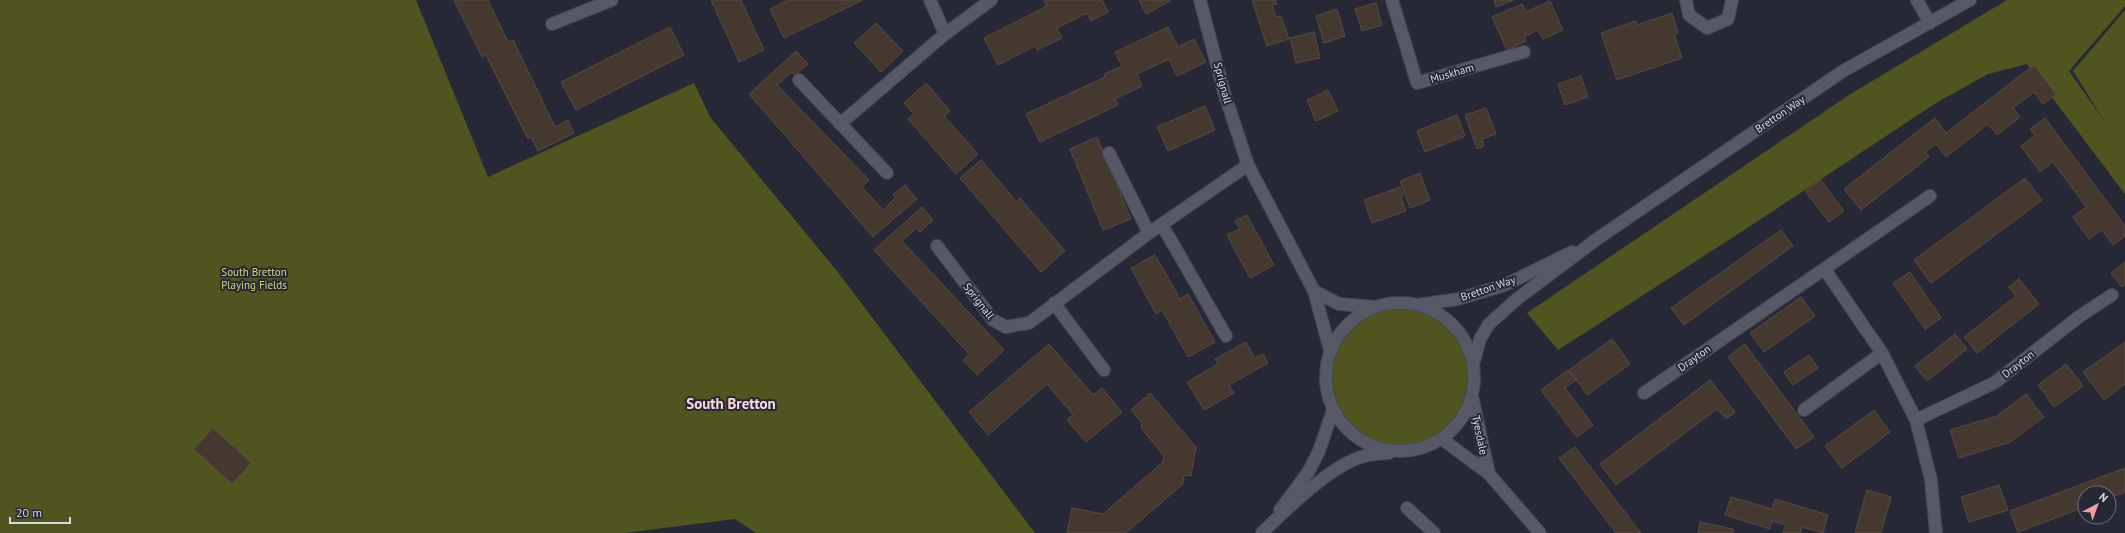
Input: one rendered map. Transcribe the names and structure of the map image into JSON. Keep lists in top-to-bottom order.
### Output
{
  "streets": {
    "street": [
      "Muskham",
      "Sprignall",
      "Bretton Way",
      "Drayton",
      "Tyesdale"
    ]
  },
  "districts": ["South Bretton"],
  "parks": ["South Bretton Playing Fields"],
  "scale_bar": "20 m",
  "north": "top right"
}
